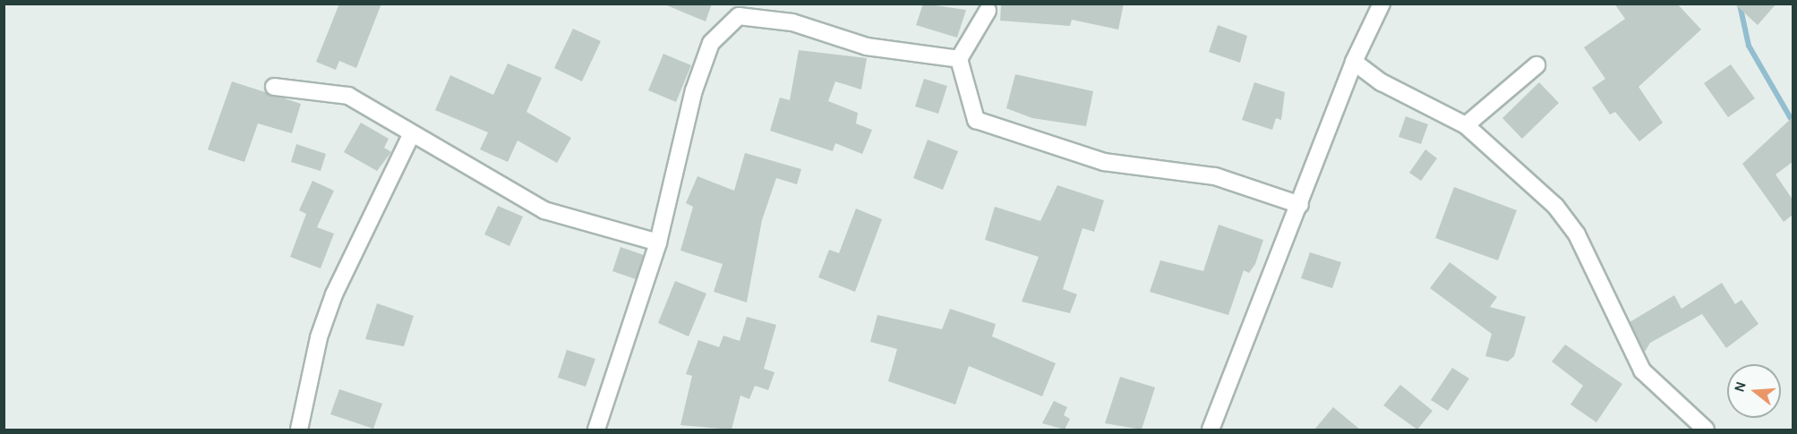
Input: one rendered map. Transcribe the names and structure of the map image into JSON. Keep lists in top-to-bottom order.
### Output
{
  "north": "left"
}
